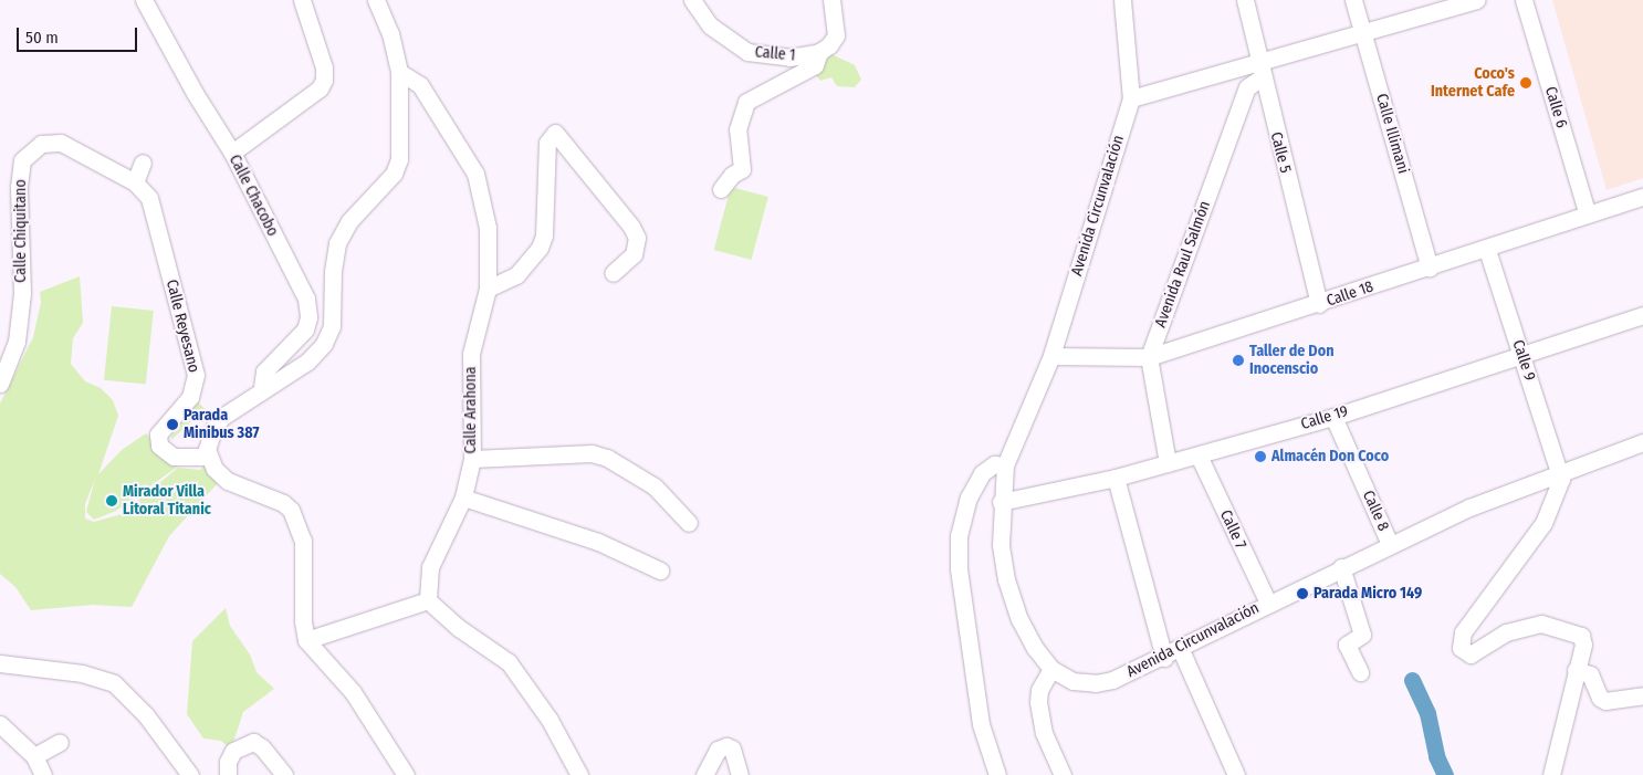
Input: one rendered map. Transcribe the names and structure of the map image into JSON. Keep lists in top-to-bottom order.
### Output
{
  "streets": {
    "street": [
      "Calle 1",
      "Calle 6",
      "Calle Illimani",
      "Calle 5",
      "Calle Chacobo",
      "Avenida Circunvalación",
      "Calle Chiquitano",
      "Avenida Raul Salmón",
      "Calle 18",
      "Calle Reyesano",
      "Calle 9",
      "Calle Arahona",
      "Calle 19",
      "Calle 8",
      "Calle 7"
    ]
  },
  "crossings": [
    ["Calle 6", "Calle 18"],
    ["Calle Illimani", "Calle 18"],
    ["Calle 5", "Avenida Raul Salmón"],
    ["Calle 5", "Calle 18"],
    ["Avenida Circunvalación", "Calle 18"],
    ["Avenida Circunvalación", "Calle 9"],
    ["Avenida Circunvalación", "Calle 19"],
    ["Avenida Circunvalación", "Calle 8"],
    ["Avenida Circunvalación", "Calle 7"],
    ["Calle Chiquitano", "Calle Reyesano"],
    ["Avenida Raul Salmón", "Calle 18"],
    ["Calle 18", "Calle 9"],
    ["Calle 9", "Calle 19"],
    ["Calle 19", "Calle 8"],
    ["Calle 19", "Calle 7"]
  ],
  "places": [
    "Coco's Internet Cafe",
    "Taller de Don Inocenscio",
    "Parada Minibus 387",
    "Almacén Don Coco",
    "Mirador Villa Litoral Titanic",
    "Parada Micro 149"
  ],
  "scale_bar": "50 m"
}
